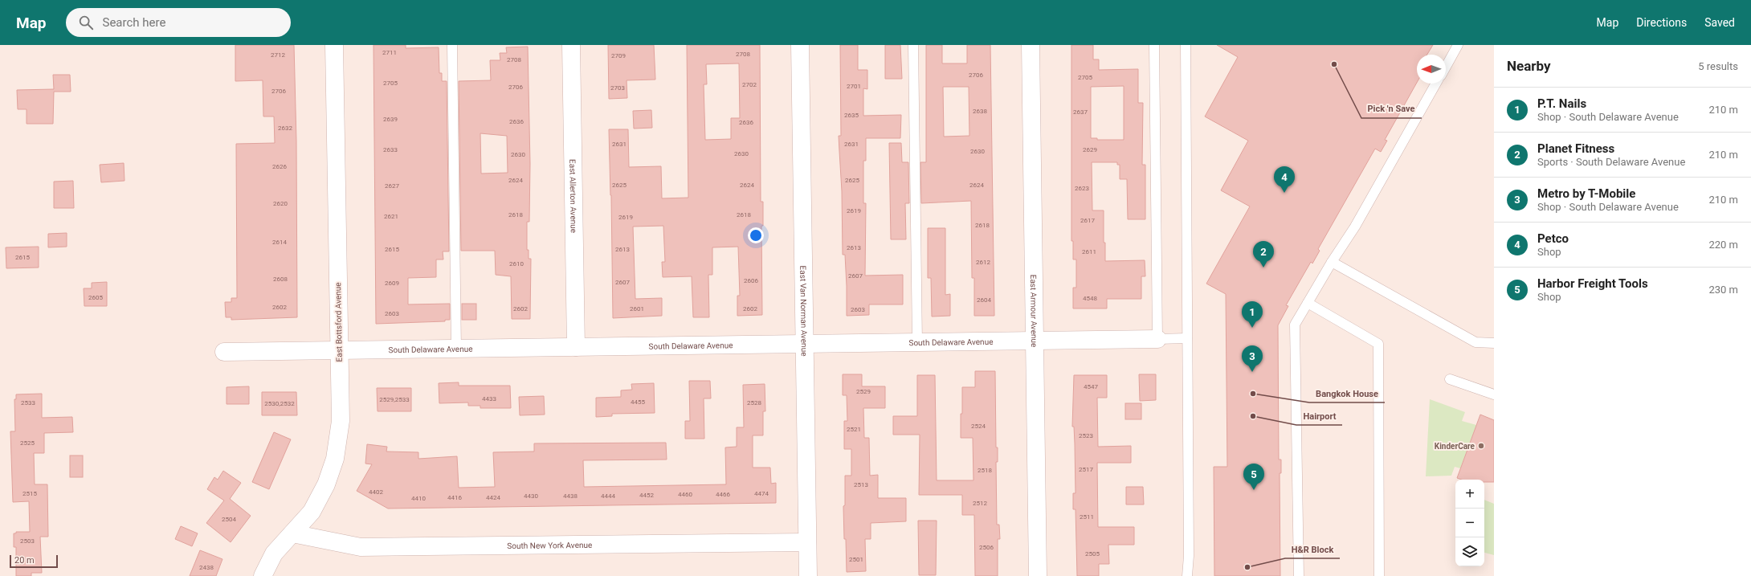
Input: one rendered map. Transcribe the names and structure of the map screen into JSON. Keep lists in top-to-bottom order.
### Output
{
  "streets": {
    "street": [
      "East Allerton Avenue",
      "East Armour Avenue",
      "East Van Norman Avenue",
      "East Bottsford Avenue",
      "South Delaware Avenue",
      "South New York Avenue"
    ]
  },
  "crossings": [
    ["East Allerton Avenue", "South Delaware Avenue"],
    ["East Armour Avenue", "South Delaware Avenue"],
    ["East Van Norman Avenue", "South Delaware Avenue"],
    ["East Van Norman Avenue", "South New York Avenue"],
    ["East Bottsford Avenue", "South Delaware Avenue"],
    ["East Bottsford Avenue", "South New York Avenue"]
  ],
  "places": [
    "Pick 'n Save",
    "Bangkok House",
    "Hairport",
    "KinderCare",
    "H&R Block"
  ],
  "house_numbers": [
    "2711",
    "2708",
    "2712",
    "2709",
    "2708",
    "2706",
    "2705",
    "2705",
    "2702",
    "2701",
    "2706",
    "2703",
    "2706",
    "2638",
    "2637",
    "2635",
    "2639",
    "2636",
    "2636",
    "2632",
    "2631",
    "2631",
    "2633",
    "2629",
    "2630",
    "2630",
    "2630",
    "2626",
    "2624",
    "2625",
    "2625",
    "2624",
    "2624",
    "2627",
    "2623",
    "2620",
    "2619",
    "2618",
    "2618",
    "2621",
    "2619",
    "2617",
    "2618",
    "2614",
    "2613",
    "2615",
    "2613",
    "2611",
    "2615",
    "2612",
    "2610",
    "2607",
    "2608",
    "2606",
    "2607",
    "2609",
    "2605",
    "4548",
    "2604",
    "2602",
    "2602",
    "2601",
    "2602",
    "2603",
    "2603",
    "4547",
    "2529",
    "4433",
    "2529,2533",
    "4455",
    "2533",
    "2528",
    "2530,2532",
    "2524",
    "2521",
    "2523",
    "2525",
    "2517",
    "2518",
    "2513",
    "4402",
    "2515",
    "4474",
    "4460",
    "4466",
    "4452",
    "4430",
    "4438",
    "4444",
    "4416",
    "4424",
    "4410",
    "2512",
    "2511",
    "2504",
    "2503",
    "2506",
    "2505",
    "2501",
    "2438"
  ],
  "scale_bar": "20 m",
  "north": "left",
  "page": {
    "header": "Map",
    "search": "Search here",
    "nav": ["Map", "Directions", "Saved"],
    "heading": ["Nearby", "5 results"],
    "list": [
      {
        "mark": "1",
        "name": "P.T. Nails",
        "note": "Shop · South Delaware Avenue",
        "value": "210 m"
      },
      {
        "mark": "2",
        "name": "Planet Fitness",
        "note": "Sports · South Delaware Avenue",
        "value": "210 m"
      },
      {
        "mark": "3",
        "name": "Metro by T-Mobile",
        "note": "Shop · South Delaware Avenue",
        "value": "210 m"
      },
      {
        "mark": "4",
        "name": "Petco",
        "note": "Shop",
        "value": "220 m"
      },
      {
        "mark": "5",
        "name": "Harbor Freight Tools",
        "note": "Shop",
        "value": "230 m"
      }
    ],
    "pins": [
      "4",
      "2",
      "1",
      "3",
      "5"
    ],
    "map_buttons": ["+", "−"],
    "scale": "20 m"
  }
}
